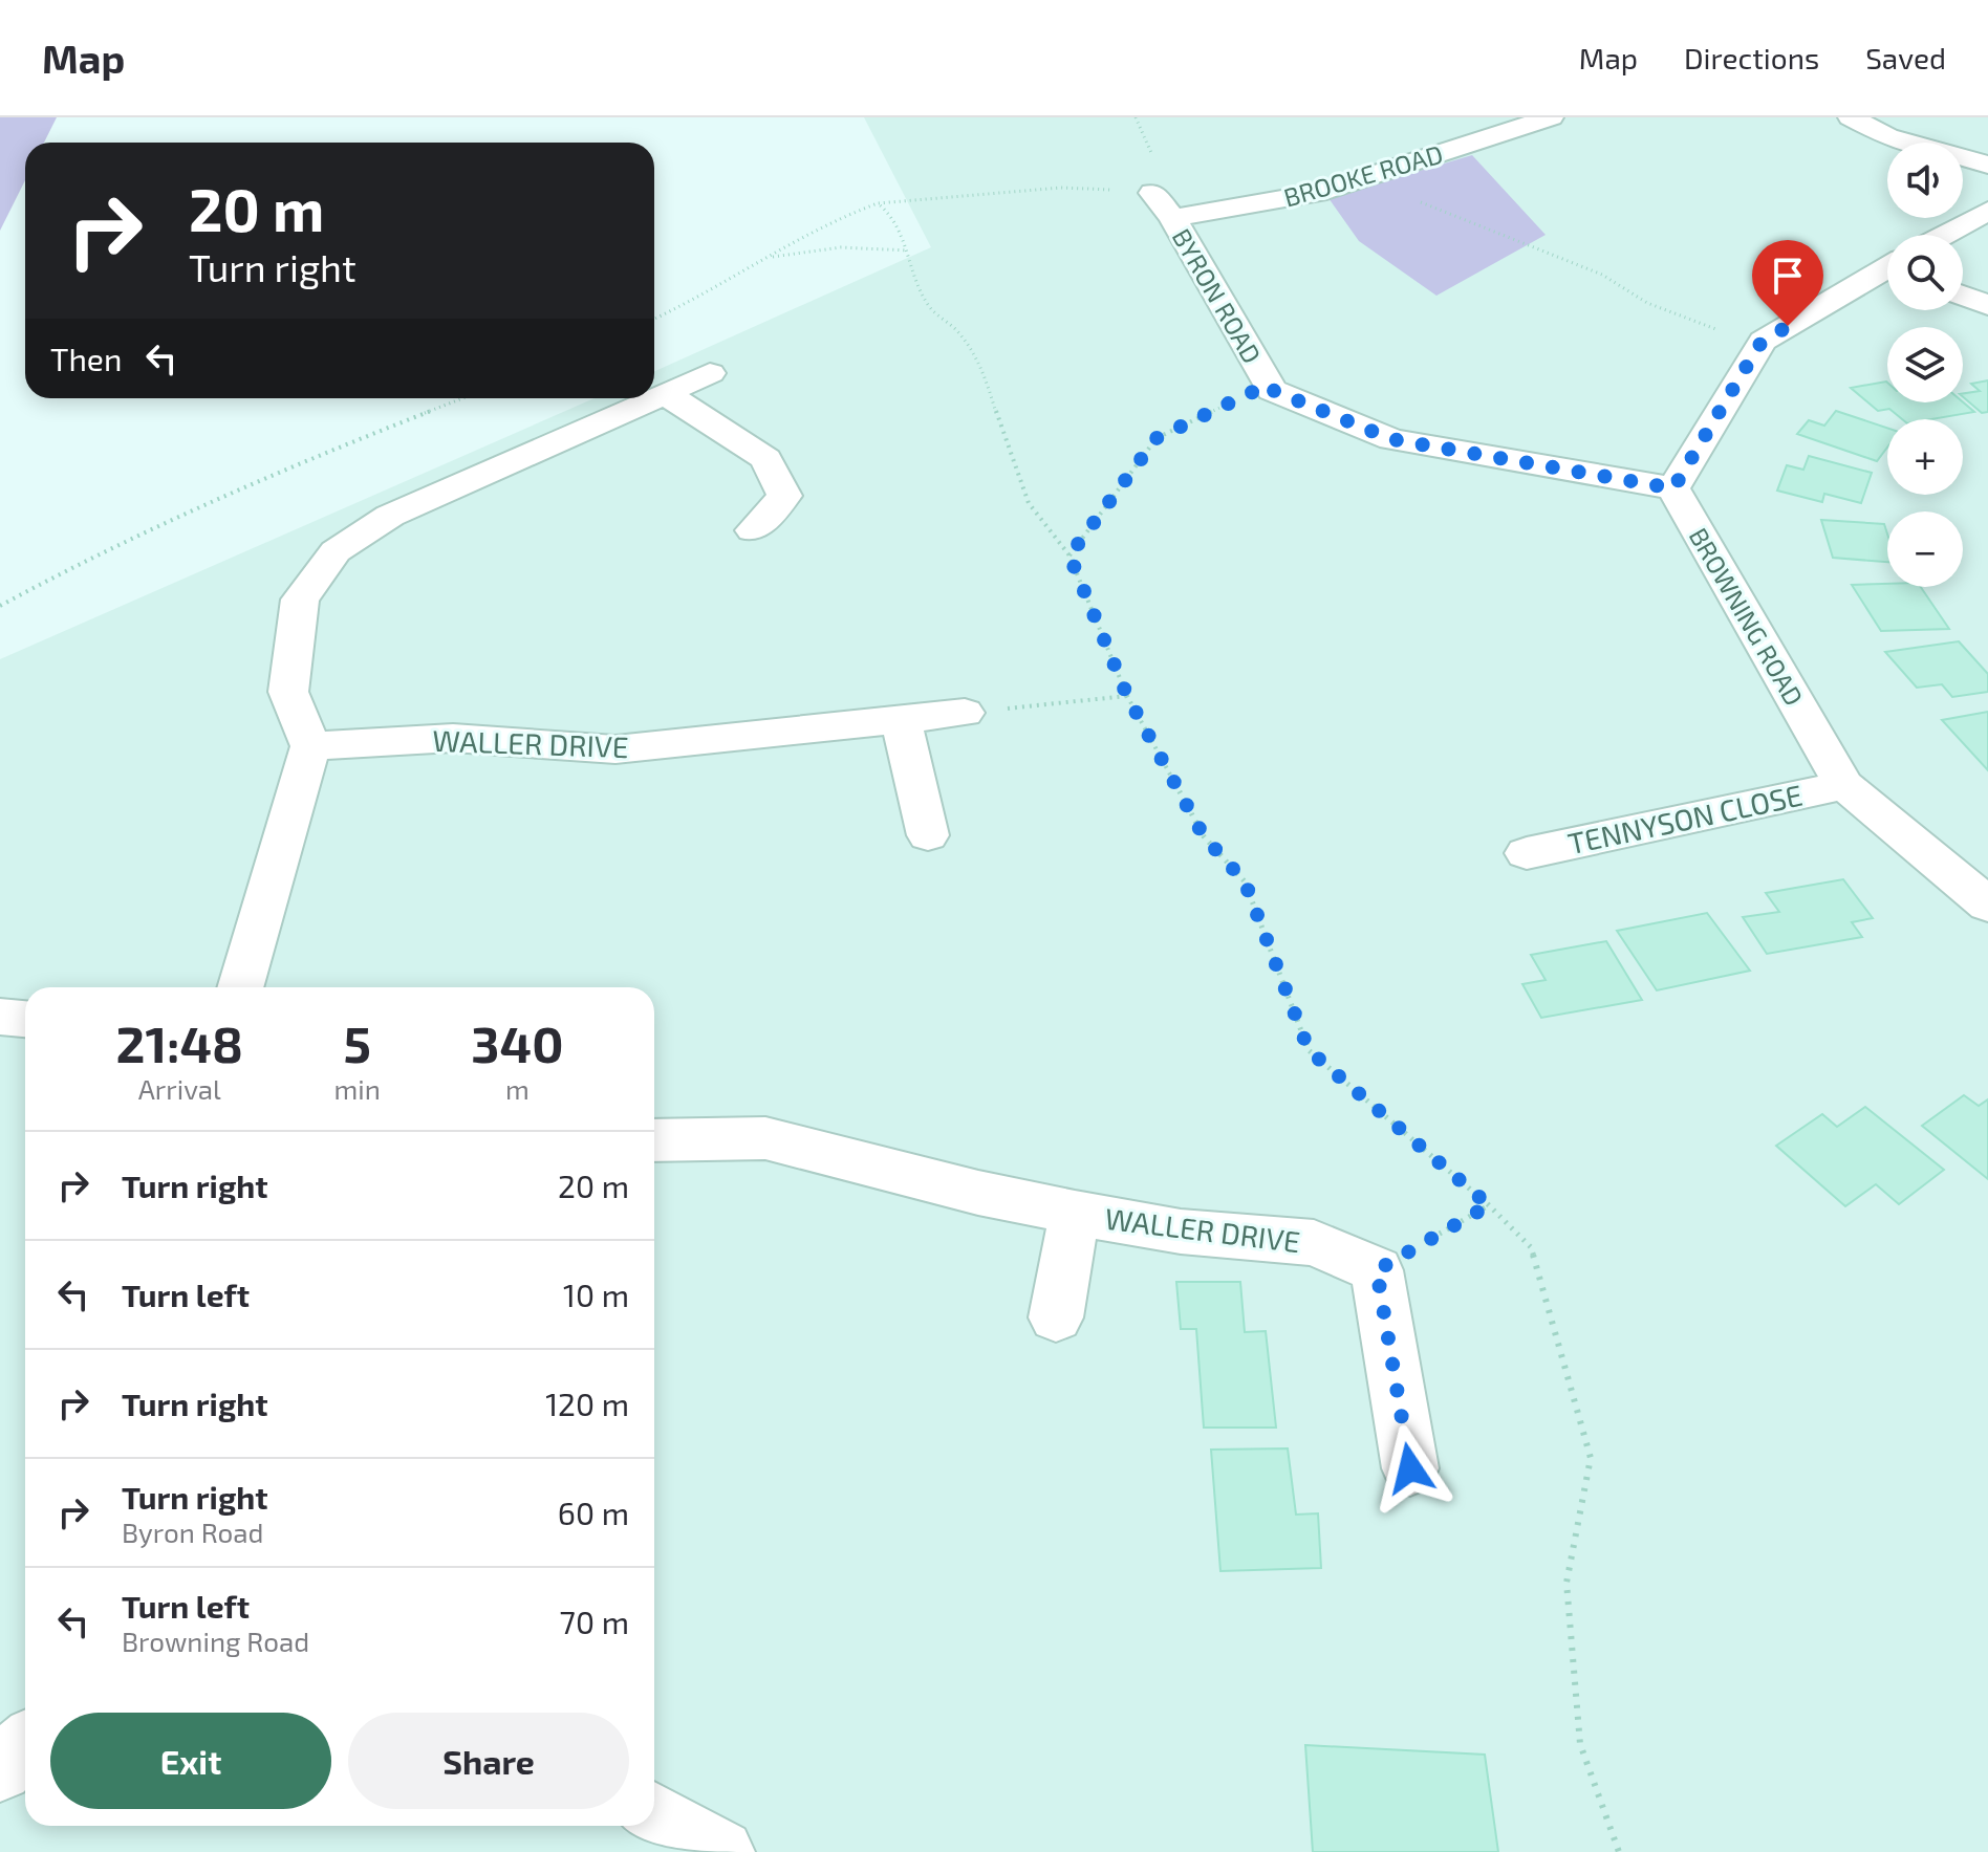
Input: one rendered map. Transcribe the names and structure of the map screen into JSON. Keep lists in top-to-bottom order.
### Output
{
  "streets": {
    "street": [
      "BROOKE ROAD",
      "BYRON ROAD",
      "BROWNING ROAD",
      "WALLER DRIVE",
      "TENNYSON CLOSE"
    ]
  },
  "crossings": [
    ["BROOKE ROAD", "BYRON ROAD"],
    ["BYRON ROAD", "BROWNING ROAD"],
    ["BROWNING ROAD", "TENNYSON CLOSE"]
  ],
  "page": {
    "header": "Map",
    "nav": ["Map", "Directions", "Saved"],
    "map_buttons": ["+", "−"],
    "turn": ["20 m", "Turn right"],
    "then": "Then",
    "eta": [
      "21:48",
      "Arrival",
      "5",
      "min",
      "340",
      "m"
    ],
    "list": [
      {
        "name": "Turn right",
        "value": "20 m"
      },
      {
        "name": "Turn left",
        "value": "10 m"
      },
      {
        "name": "Turn right",
        "value": "120 m"
      },
      {
        "name": "Turn right",
        "note": "Byron Road",
        "value": "60 m"
      },
      {
        "name": "Turn left",
        "note": "Browning Road",
        "value": "70 m"
      }
    ],
    "buttons": ["Exit", "Share"]
  }
}
